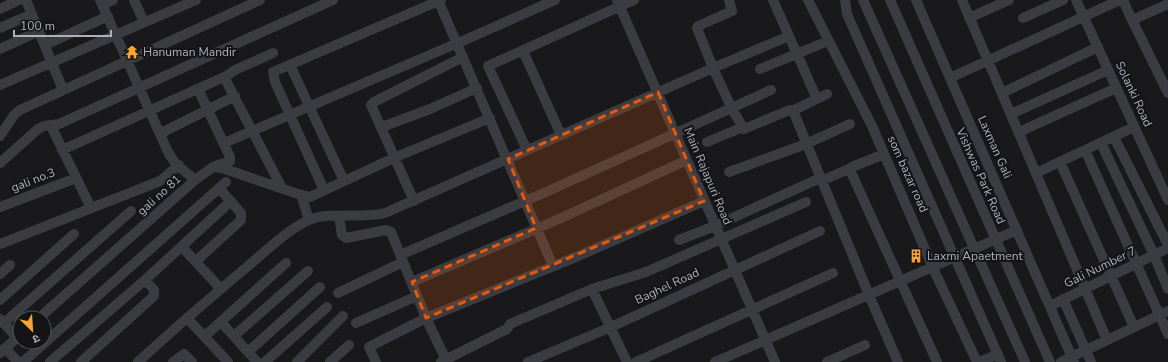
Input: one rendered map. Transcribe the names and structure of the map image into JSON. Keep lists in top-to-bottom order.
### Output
{
  "streets": {
    "street": [
      "Solanki Road",
      "Laxman Gali",
      "som bazar road",
      "Main Rajapuri Road",
      "Vishwas Park Road",
      "gali no.3",
      "gali no 81",
      "Gali Number 7",
      "Baghel Road"
    ]
  },
  "crossings": [
    ["Main Rajapuri Road", "Baghel Road"]
  ],
  "places": {
    "temple": ["Hanuman Mandir"],
    "building": ["Laxmi Apaetment"]
  },
  "scale_bar": "100 m",
  "north": "bottom right"
}
